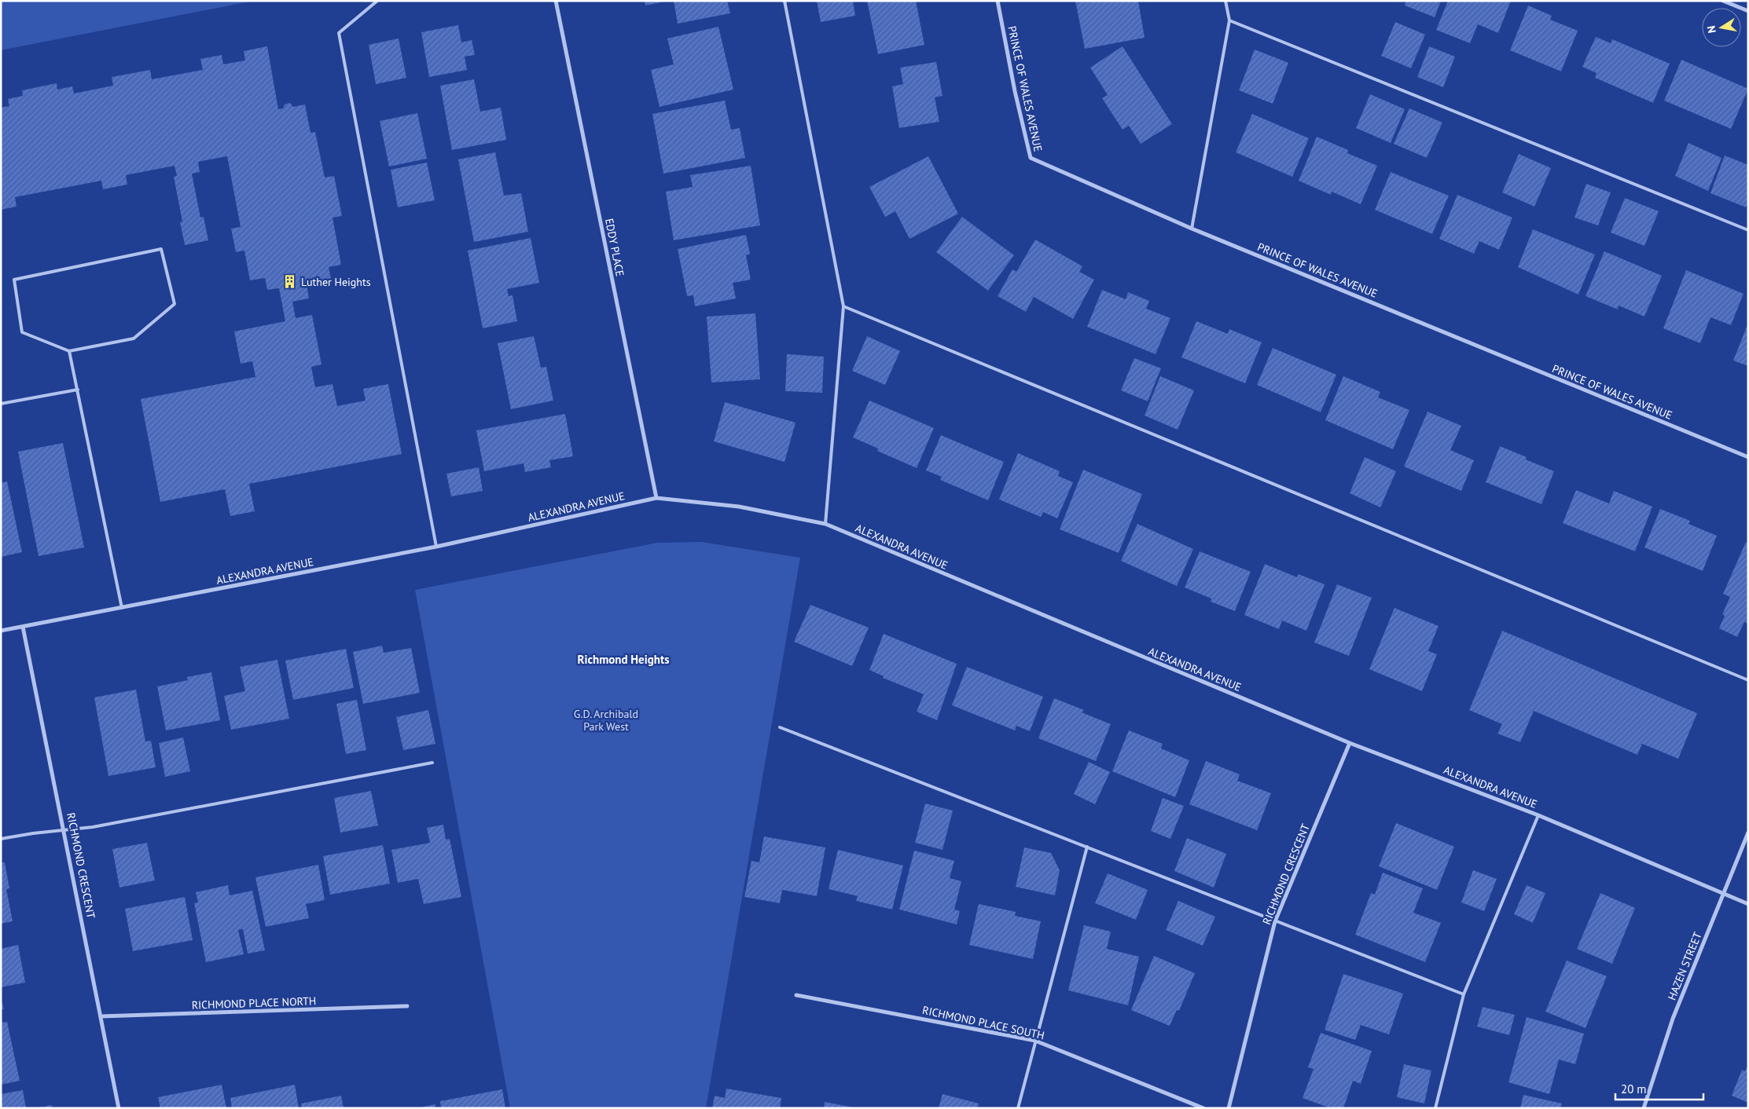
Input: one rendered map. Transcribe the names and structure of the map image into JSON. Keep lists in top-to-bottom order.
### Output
{
  "streets": {
    "street": [
      "PRINCE OF WALES AVENUE",
      "EDDY PLACE",
      "ALEXANDRA AVENUE",
      "RICHMOND CRESCENT",
      "HAZEN STREET",
      "RICHMOND PLACE NORTH",
      "RICHMOND PLACE SOUTH"
    ]
  },
  "crossings": [
    ["EDDY PLACE", "ALEXANDRA AVENUE"],
    ["ALEXANDRA AVENUE", "RICHMOND CRESCENT"],
    ["ALEXANDRA AVENUE", "HAZEN STREET"],
    ["RICHMOND CRESCENT", "RICHMOND PLACE NORTH"]
  ],
  "districts": ["Richmond Heights"],
  "parks": ["G.D. Archibald Park West"],
  "places": {
    "building": ["Luther Heights"]
  },
  "scale_bar": "20 m",
  "north": "left"
}
